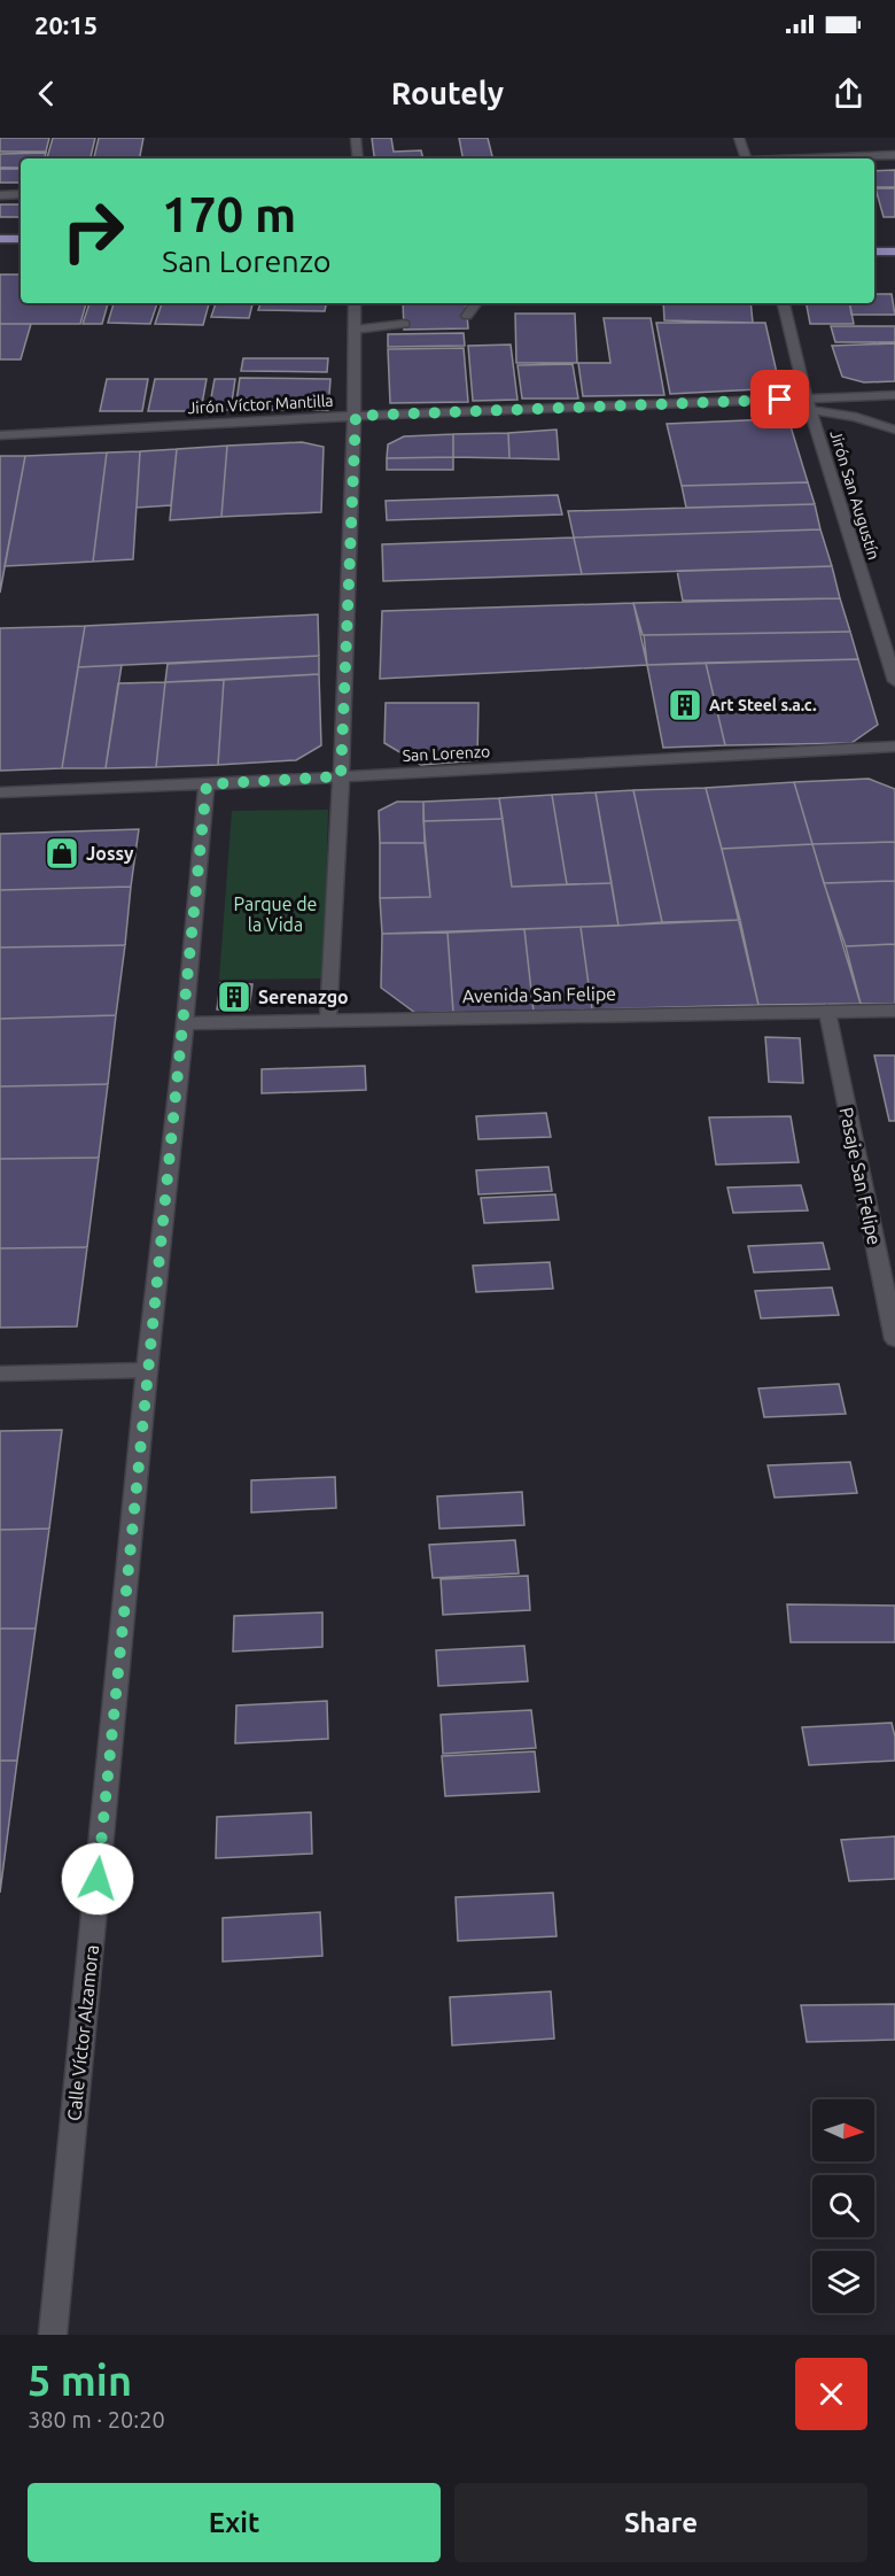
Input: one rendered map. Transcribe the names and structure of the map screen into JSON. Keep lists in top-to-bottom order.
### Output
{
  "streets": {
    "street": [
      "Jirón Víctor Mantilla",
      "Jirón San Augustín",
      "San Lorenzo",
      "Avenida San Felipe",
      "Pasaje San Felipe",
      "Calle Víctor Alzamora"
    ]
  },
  "crossings": [
    ["Jirón Víctor Mantilla", "Jirón San Augustín"],
    ["San Lorenzo", "Calle Víctor Alzamora"],
    ["Avenida San Felipe", "Pasaje San Felipe"],
    ["Avenida San Felipe", "Calle Víctor Alzamora"]
  ],
  "parks": ["Parque de la Vida"],
  "places": {
    "building": ["Art Steel s.a.c.", "Serenazgo"],
    "shop": ["Jossy"]
  },
  "north": "right",
  "page": {
    "status": "20:15",
    "header": "Routely",
    "turn": ["170 m", "San Lorenzo"],
    "heading": ["5 min", "380 m · 20:20"],
    "buttons": ["Exit", "Share"]
  }
}
